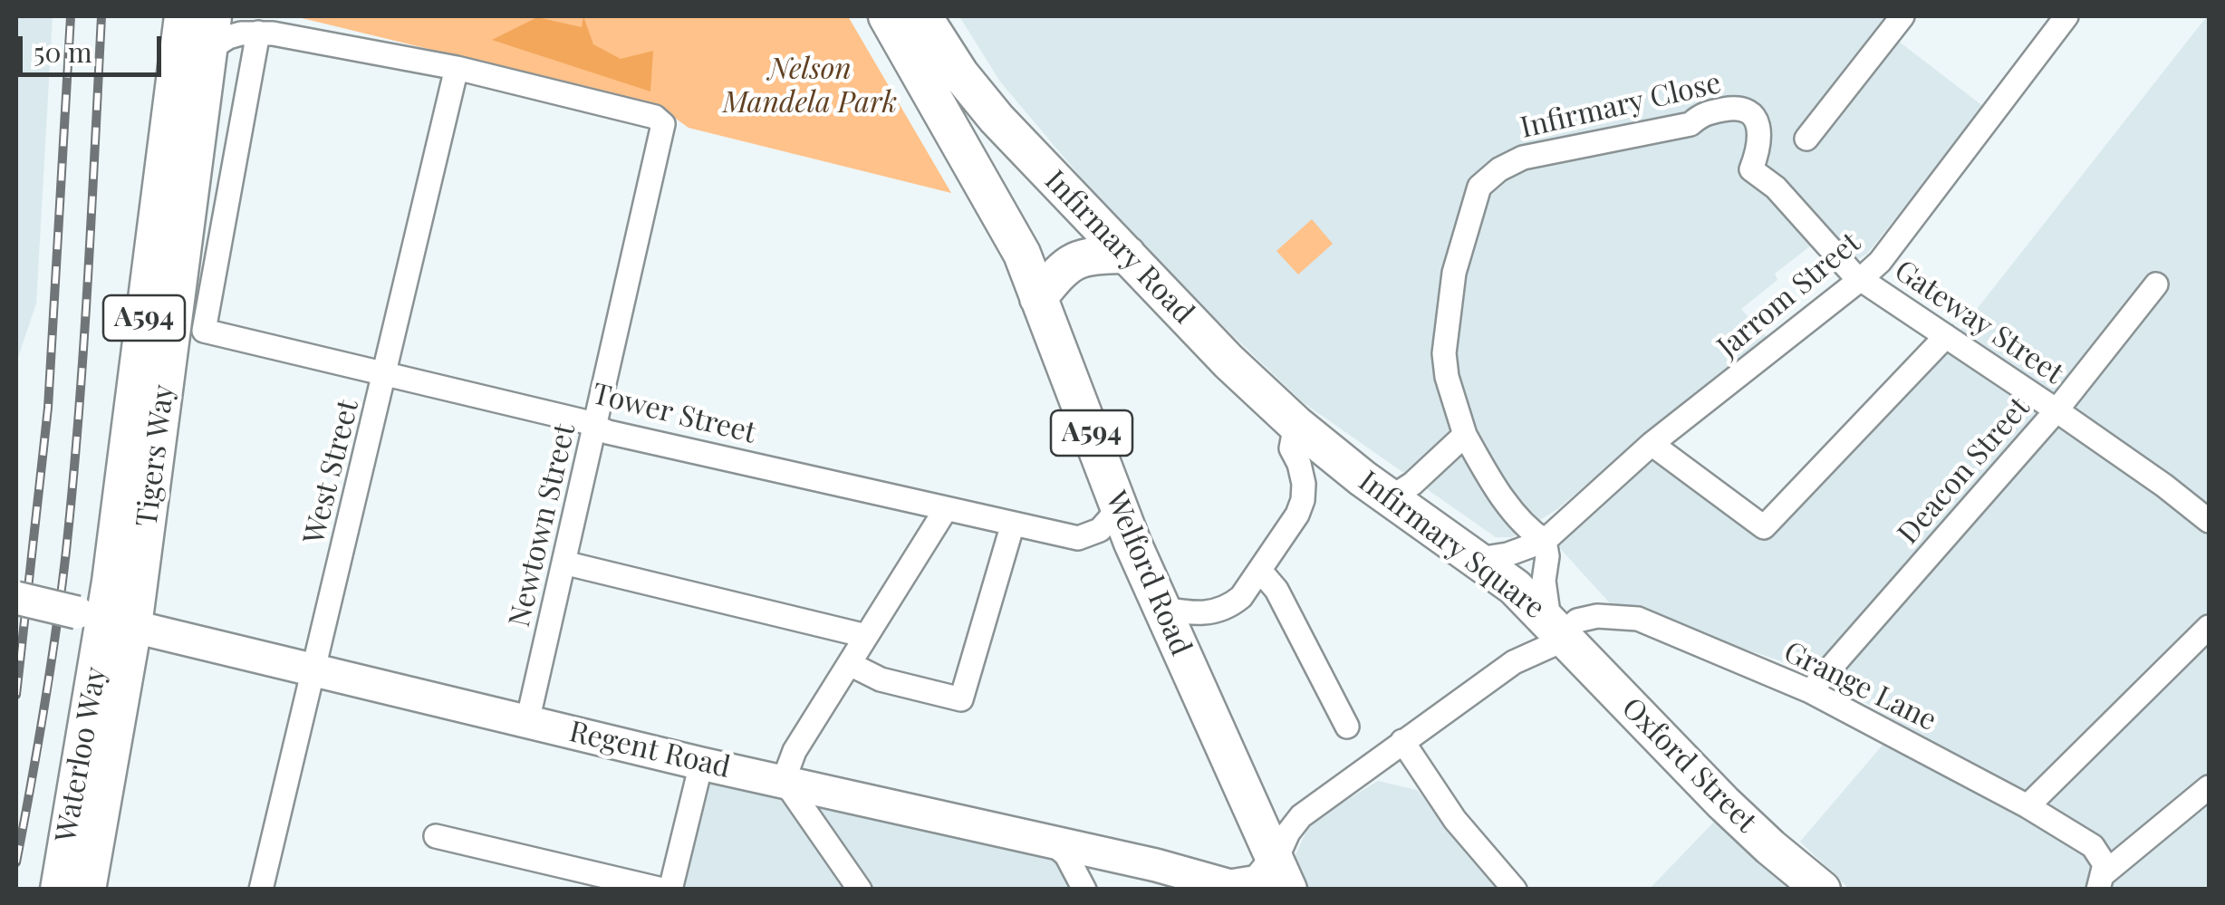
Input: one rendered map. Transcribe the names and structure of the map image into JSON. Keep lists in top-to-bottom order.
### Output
{
  "streets": {
    "main road": [
      "Infirmary Road",
      "A594",
      "Tigers Way",
      "Infirmary Square",
      "Welford Road",
      "Waterloo Way",
      "Oxford Street"
    ],
    "street": [
      "Infirmary Close",
      "Jarrom Street",
      "Gateway Street",
      "Tower Street",
      "Deacon Street",
      "West Street",
      "Newtown Street",
      "Grange Lane",
      "Regent Road"
    ]
  },
  "crossings": [
    ["Infirmary Close", "Gateway Street"],
    ["Infirmary Close", "Infirmary Square"],
    ["Infirmary Road", "Infirmary Square"],
    ["Jarrom Street", "Gateway Street"],
    ["Jarrom Street", "Infirmary Square"],
    ["Gateway Street", "Deacon Street"],
    ["Tower Street", "West Street"],
    ["Tower Street", "Newtown Street"],
    ["Tower Street", "Welford Road"],
    ["Tigers Way", "Regent Road"],
    ["Tigers Way", "Waterloo Way"],
    ["Deacon Street", "Grange Lane"],
    ["West Street", "Newtown Street"],
    ["West Street", "Regent Road"],
    ["Newtown Street", "Regent Road"],
    ["Infirmary Square", "Grange Lane"],
    ["Infirmary Square", "Oxford Street"],
    ["Welford Road", "Grange Lane"],
    ["Welford Road", "Regent Road"],
    ["Grange Lane", "Regent Road"],
    ["Grange Lane", "Oxford Street"],
    ["Regent Road", "Waterloo Way"]
  ],
  "parks": ["Nelson Mandela Park"],
  "scale_bar": "50 m"
}
